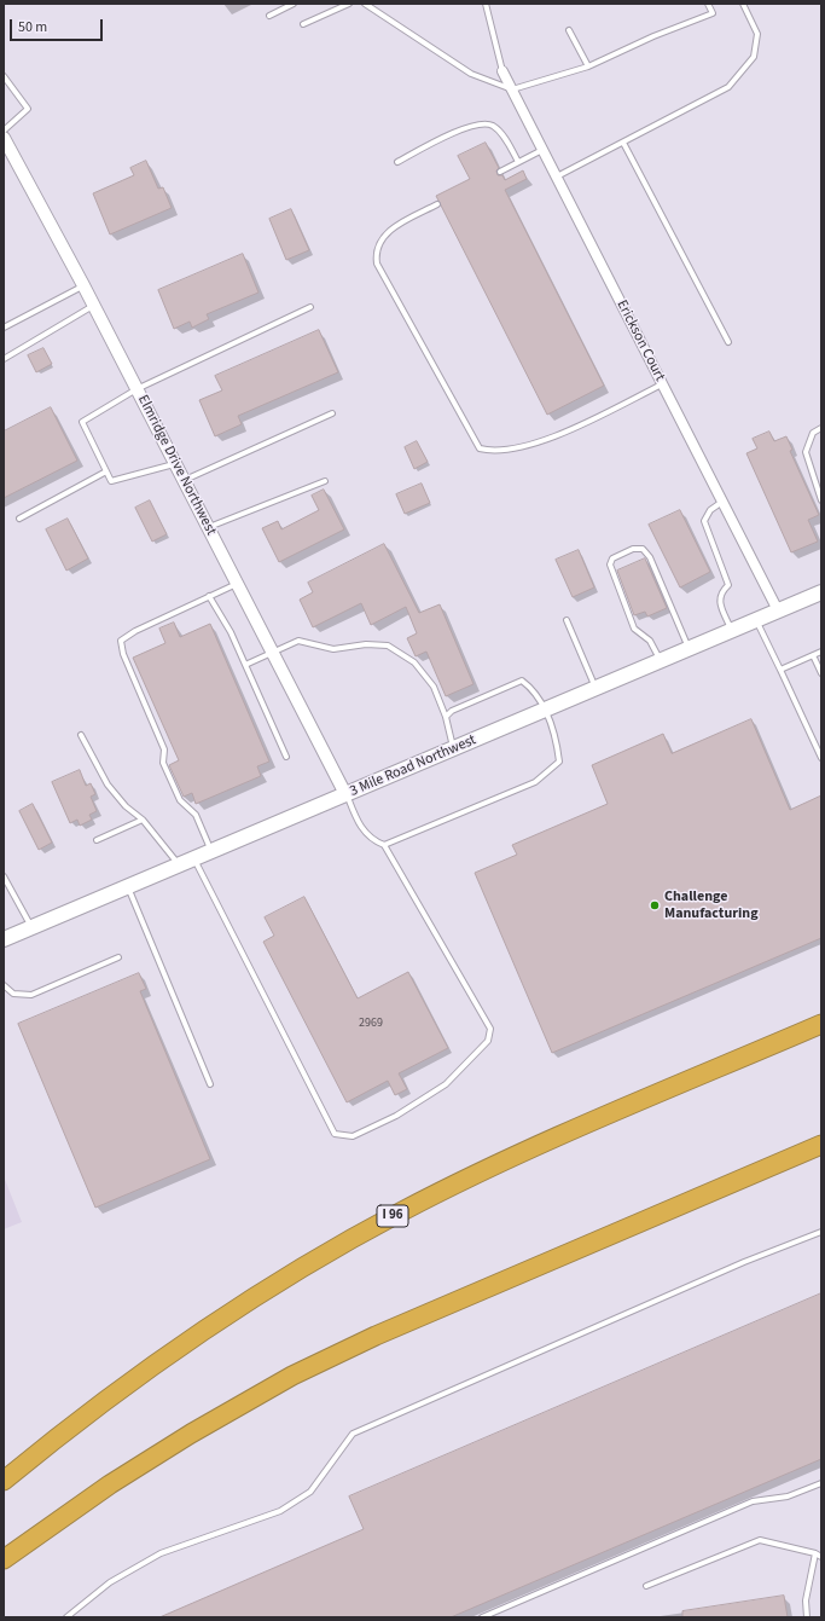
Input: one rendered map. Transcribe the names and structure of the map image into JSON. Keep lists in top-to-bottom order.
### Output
{
  "streets": {
    "highway": ["I 96"],
    "main road": ["3 Mile Road Northwest"],
    "street": ["Erickson Court", "Elmridge Drive Northwest"]
  },
  "crossings": [
    ["Erickson Court", "3 Mile Road Northwest"],
    ["Elmridge Drive Northwest", "3 Mile Road Northwest"]
  ],
  "places": ["Challenge Manufacturing"],
  "house_numbers": ["2969"],
  "scale_bar": "50 m"
}
